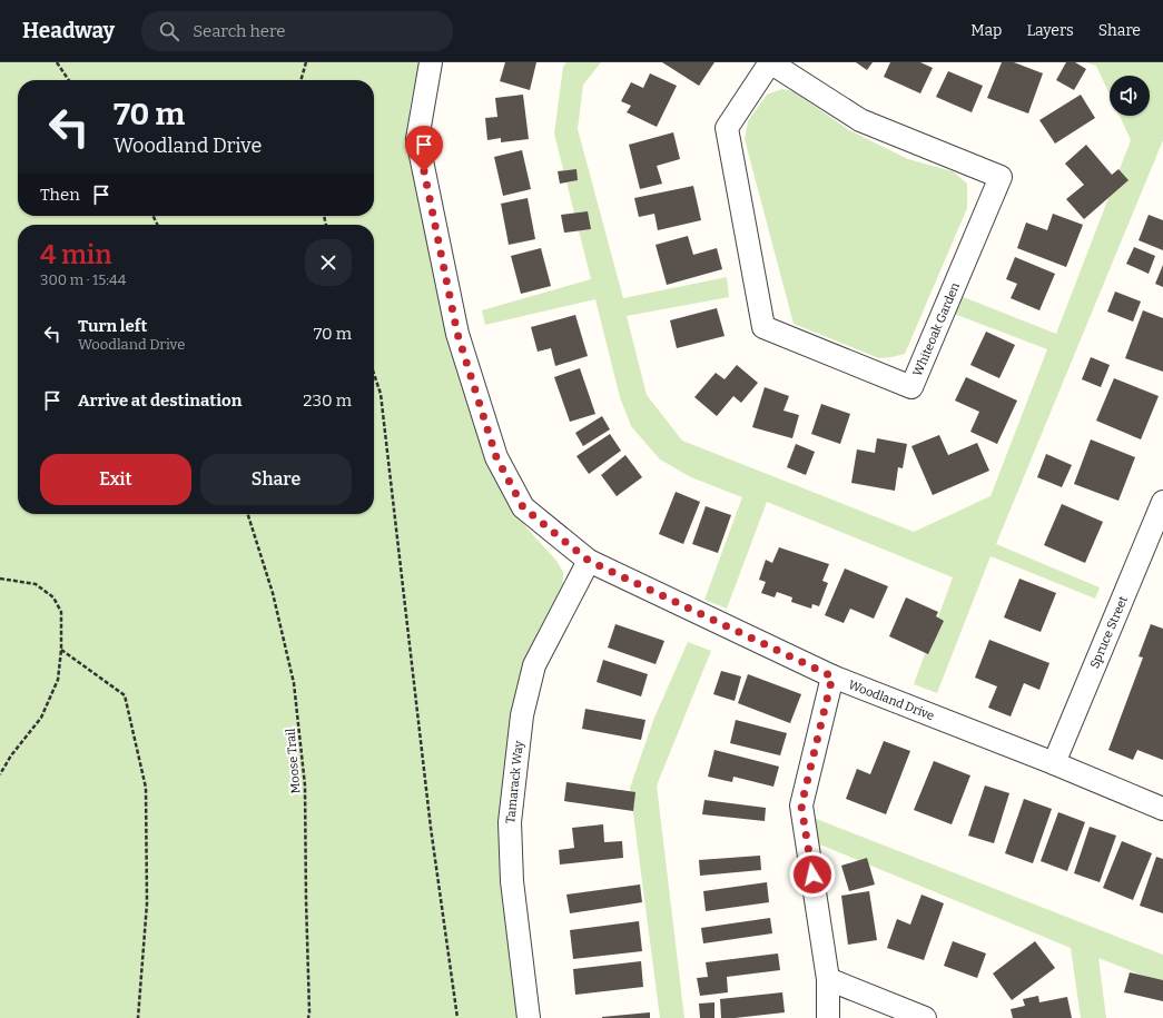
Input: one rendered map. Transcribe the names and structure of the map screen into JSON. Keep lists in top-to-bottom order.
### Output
{
  "streets": {
    "street": [
      "Whiteoak Garden",
      "Spruce Street",
      "Woodland Drive",
      "Tamarack Way"
    ],
    "path": ["Moose Trail"]
  },
  "crossings": [
    ["Spruce Street", "Woodland Drive"],
    ["Woodland Drive", "Tamarack Way"]
  ],
  "page": {
    "header": "Headway",
    "search": "Search here",
    "nav": ["Map", "Layers", "Share"],
    "turn": ["70 m", "Woodland Drive"],
    "then": "Then",
    "heading": ["4 min", "300 m · 15:44"],
    "list": [
      {
        "name": "Turn left",
        "note": "Woodland Drive",
        "value": "70 m"
      },
      {
        "name": "Arrive at destination",
        "value": "230 m"
      }
    ],
    "buttons": ["Exit", "Share"]
  }
}
